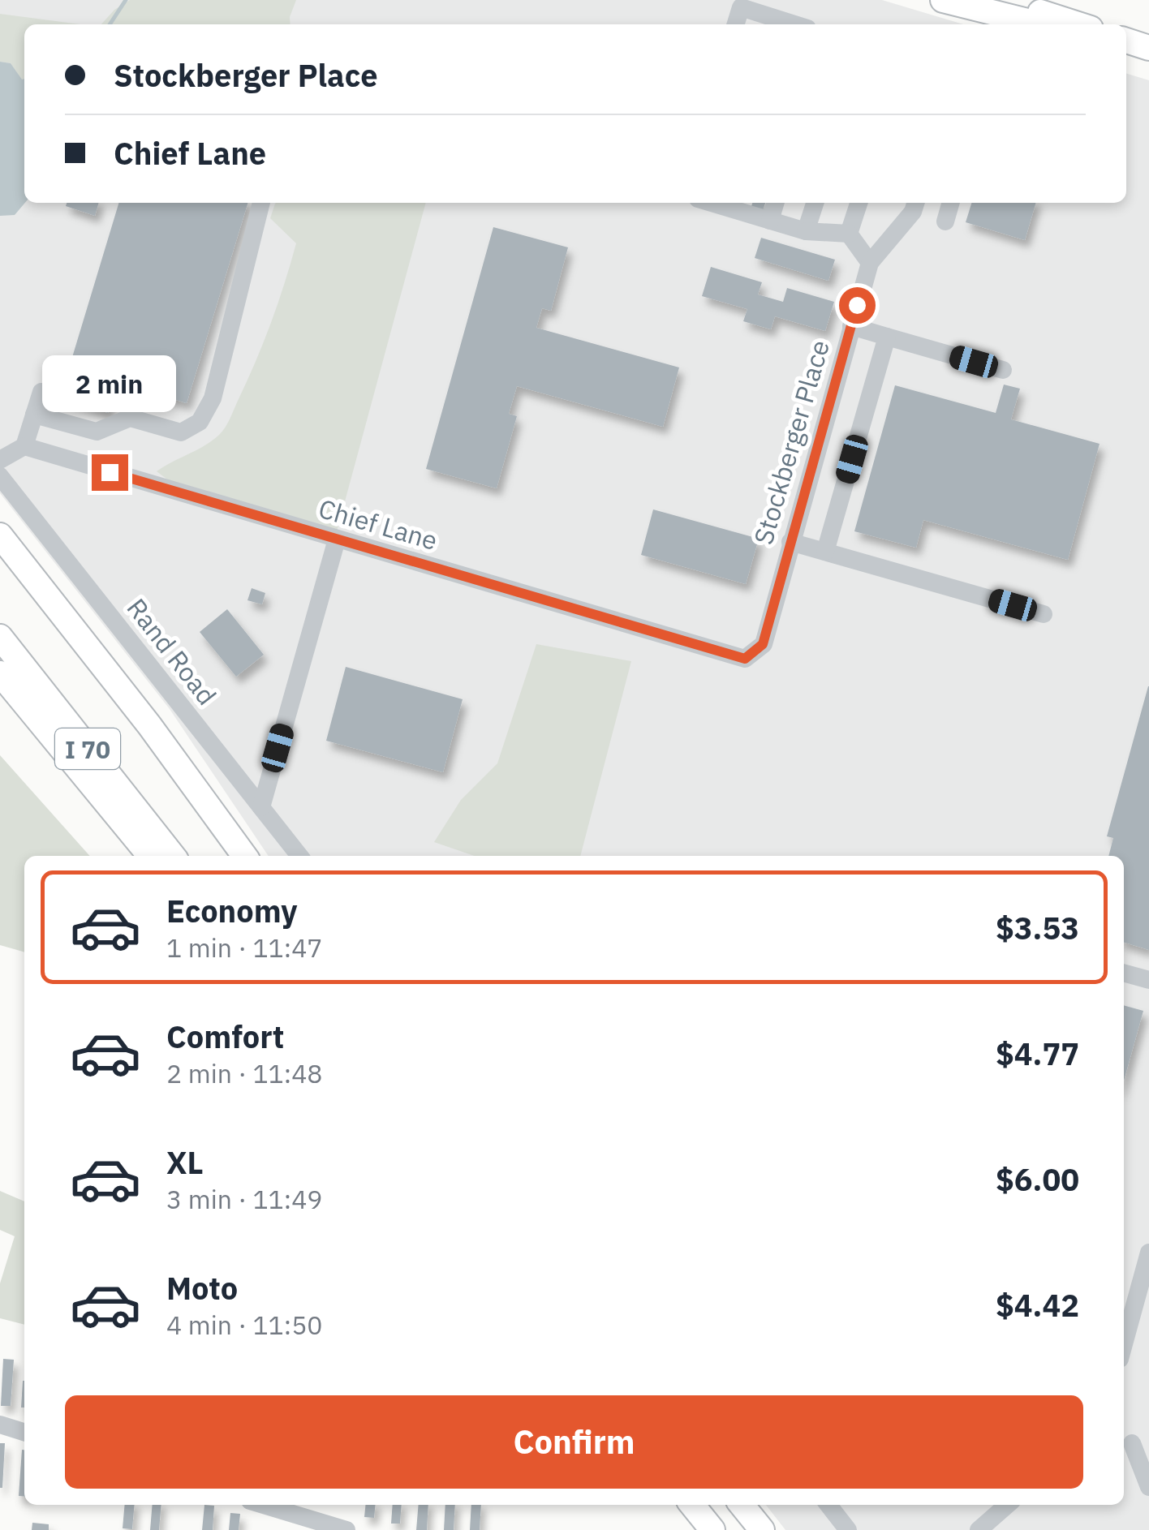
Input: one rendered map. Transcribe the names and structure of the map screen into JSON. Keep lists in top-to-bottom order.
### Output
{
  "streets": {
    "highway": ["I 70"],
    "street": ["Stockberger Place", "Chief Lane", "Rand Road"]
  },
  "crossings": [
    ["Stockberger Place", "Chief Lane"]
  ],
  "page": {
    "banner": ["Stockberger Place", "Chief Lane"],
    "bubble": "2 min",
    "list": [
      {
        "name": "Economy",
        "note": "1 min · 11:47",
        "value": "$3.53"
      },
      {
        "name": "Comfort",
        "note": "2 min · 11:48",
        "value": "$4.77"
      },
      {
        "name": "XL",
        "note": "3 min · 11:49",
        "value": "$6.00"
      },
      {
        "name": "Moto",
        "note": "4 min · 11:50",
        "value": "$4.42"
      }
    ],
    "buttons": "Confirm"
  }
}
